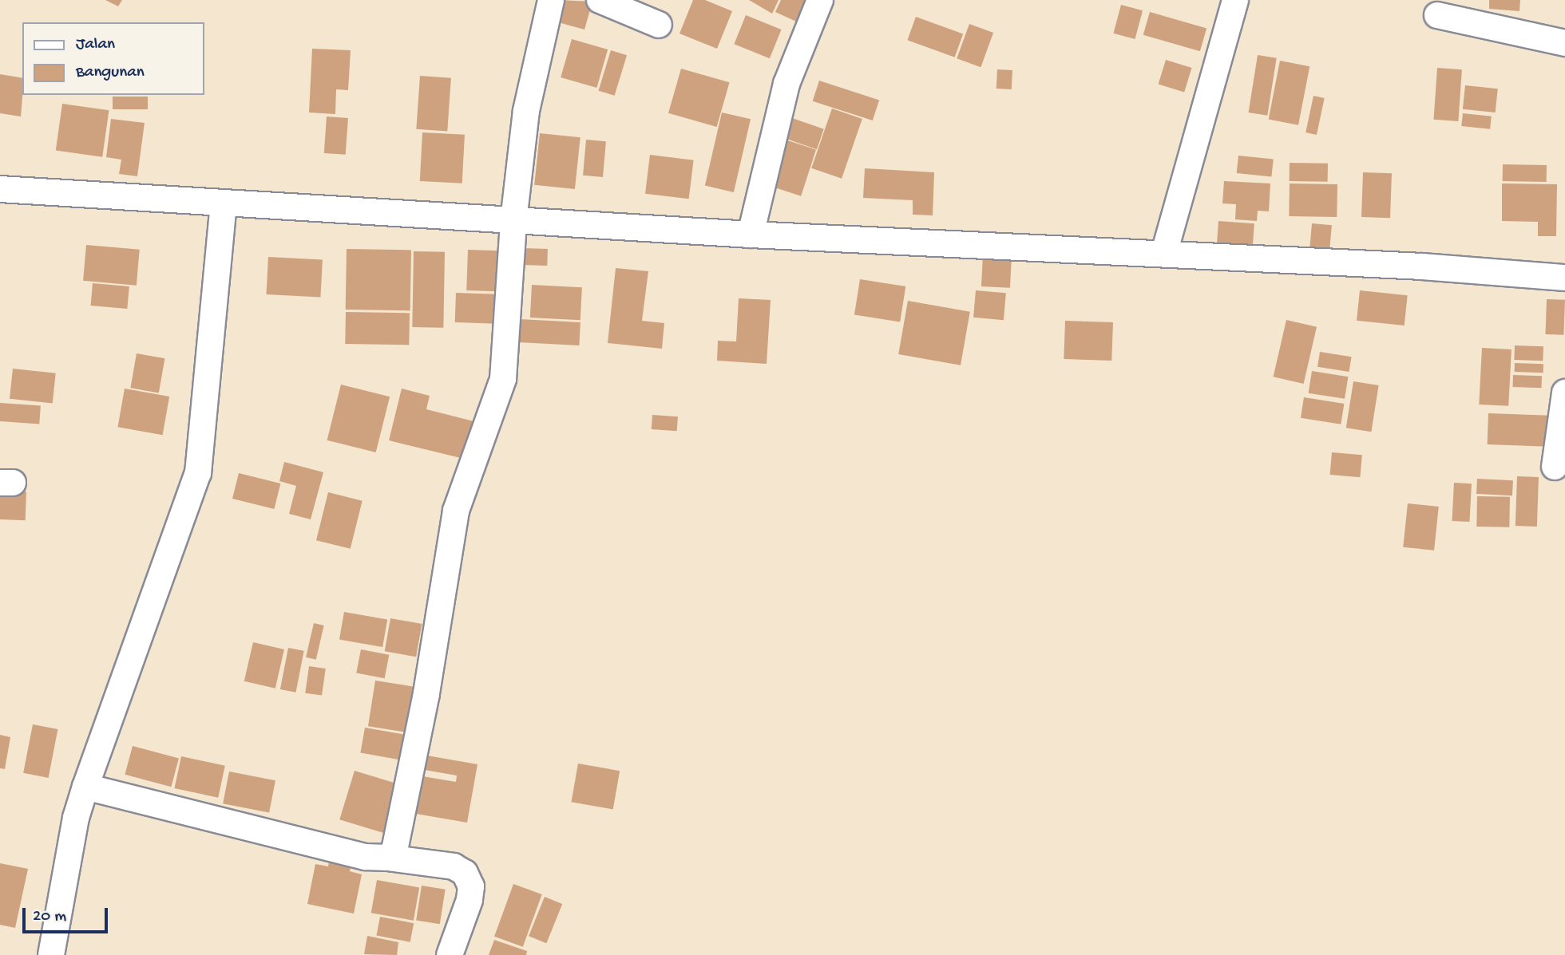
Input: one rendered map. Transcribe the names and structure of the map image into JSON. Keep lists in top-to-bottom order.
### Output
{
  "legend": ["Jalan", "Bangunan"],
  "scale_bar": "20 m"
}
